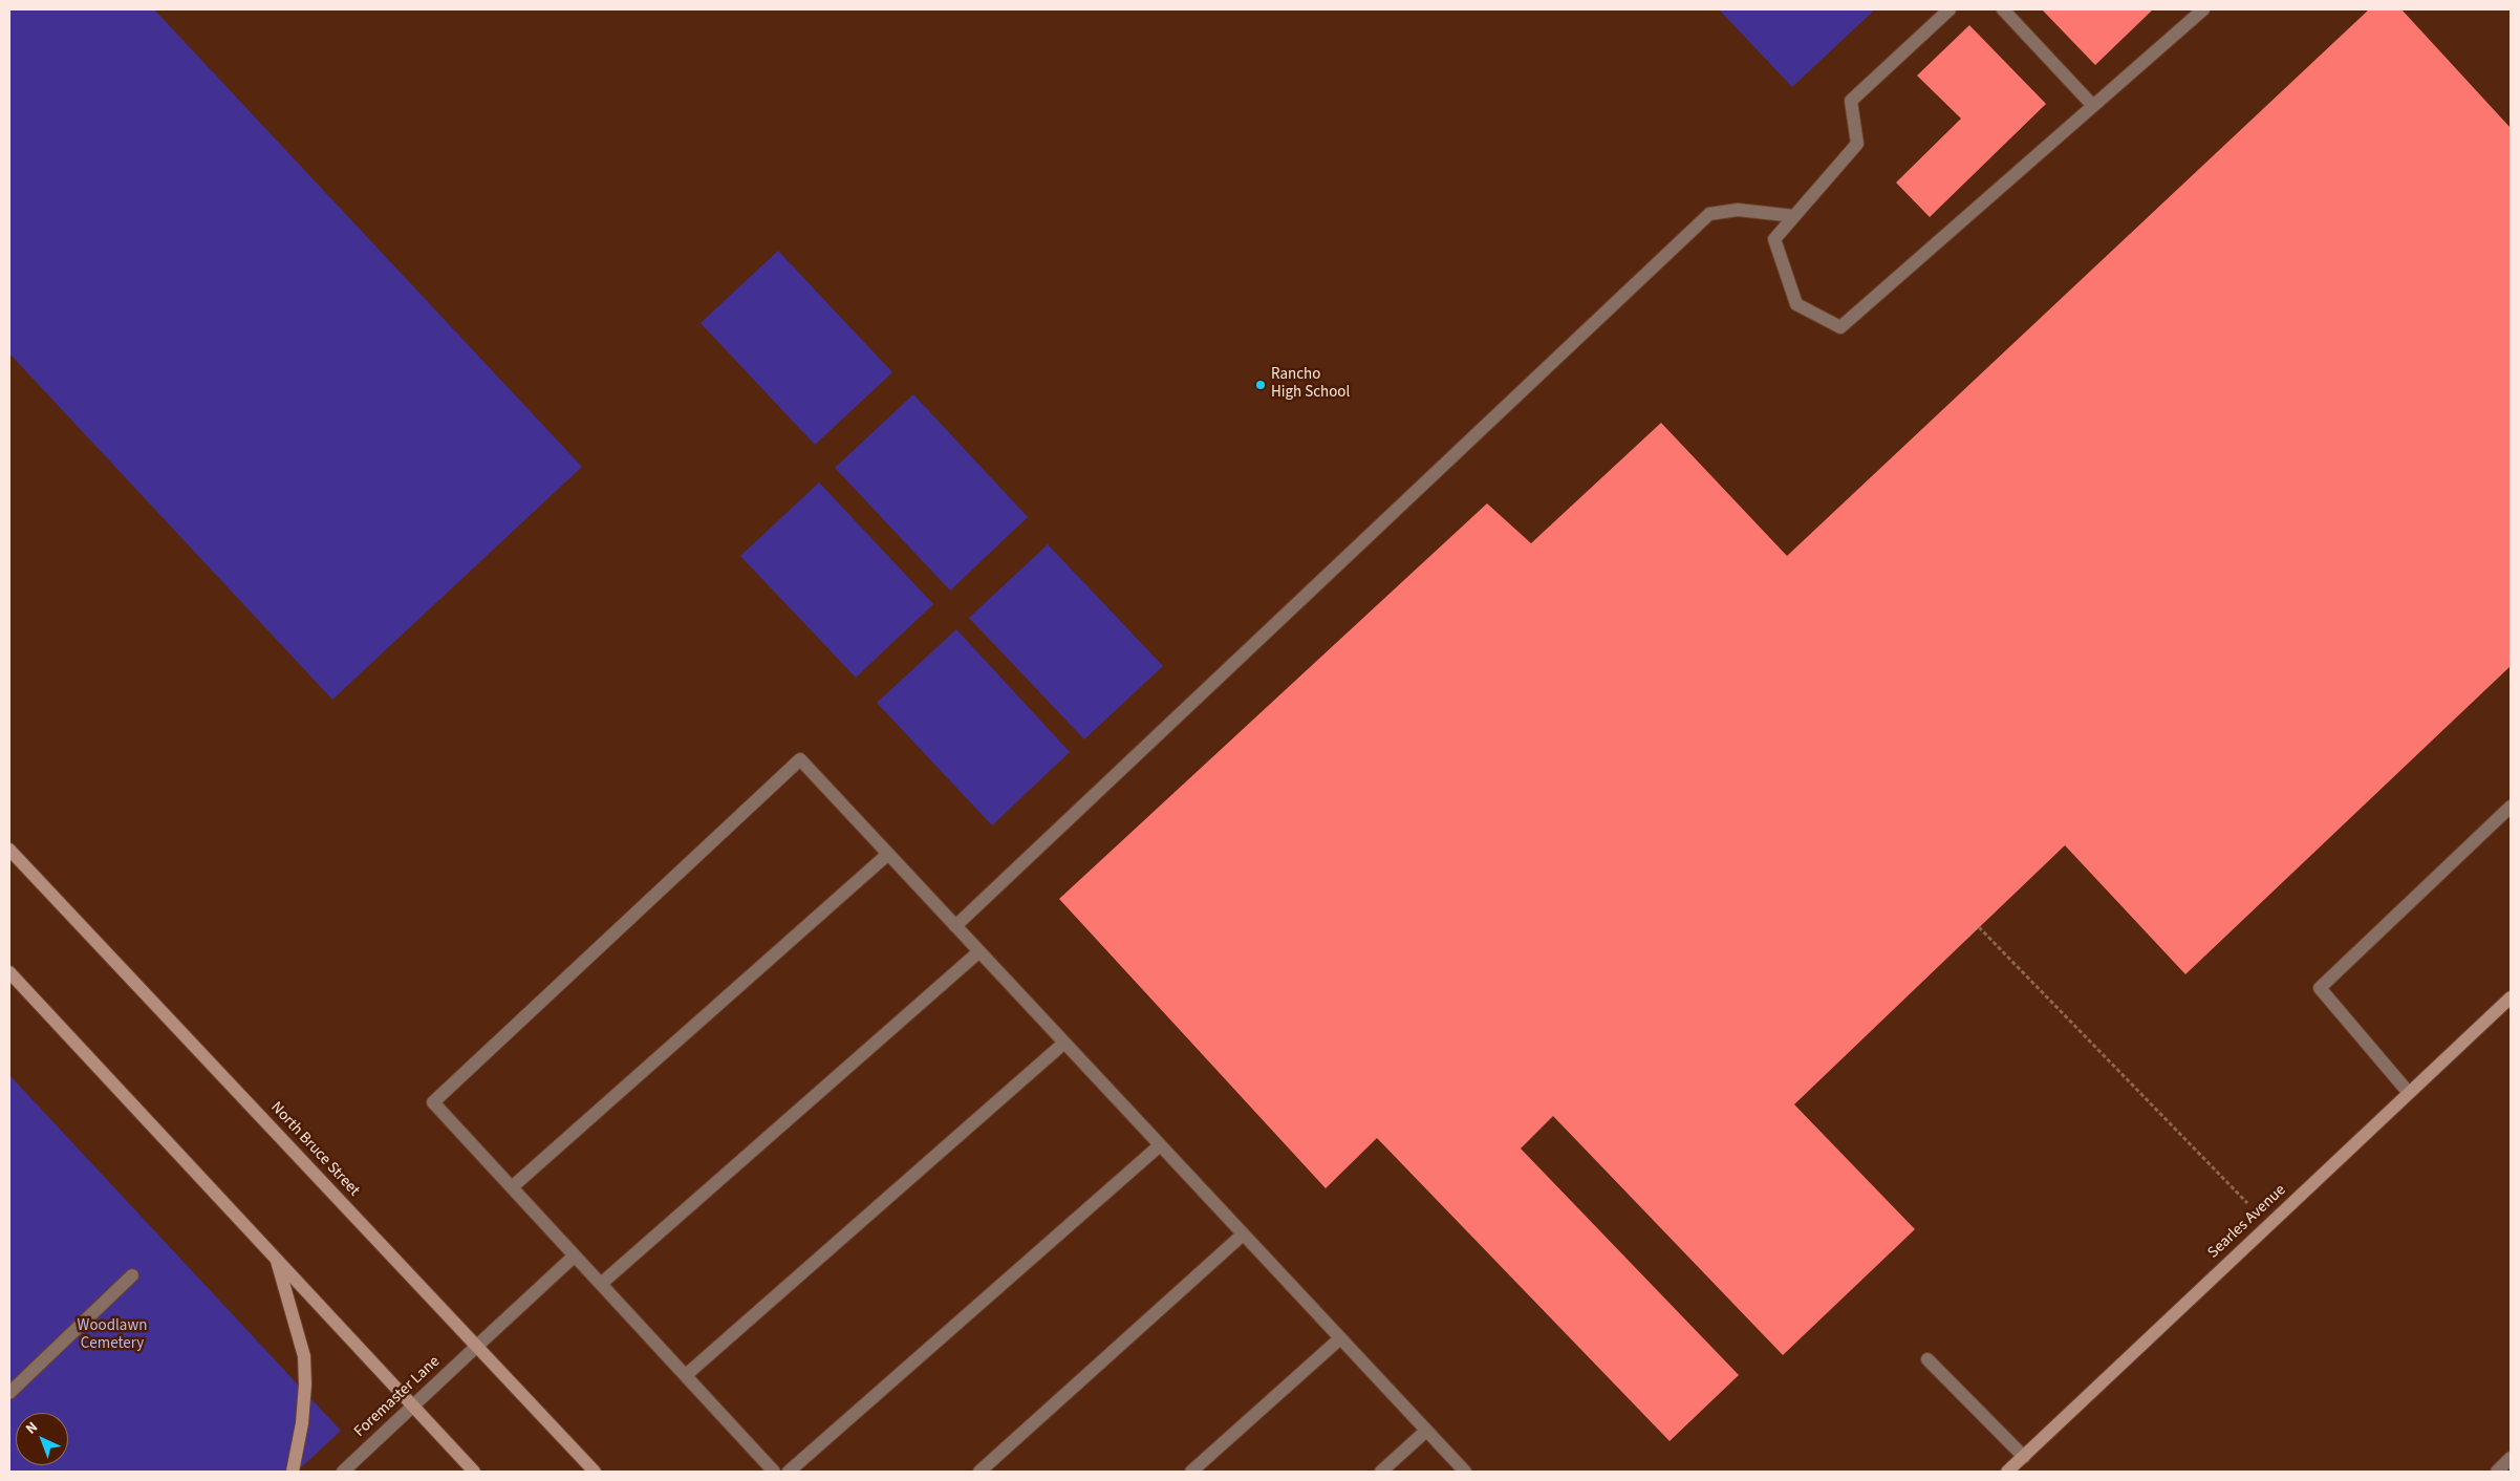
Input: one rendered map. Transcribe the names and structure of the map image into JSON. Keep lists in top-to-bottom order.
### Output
{
  "streets": {
    "main road": ["North Bruce Street", "Searles Avenue"],
    "street": ["Foremaster Lane"]
  },
  "crossings": [
    ["North Bruce Street", "Foremaster Lane"]
  ],
  "parks": ["Woodlawn Cemetery"],
  "places": ["Rancho High School"],
  "north": "top left"
}
